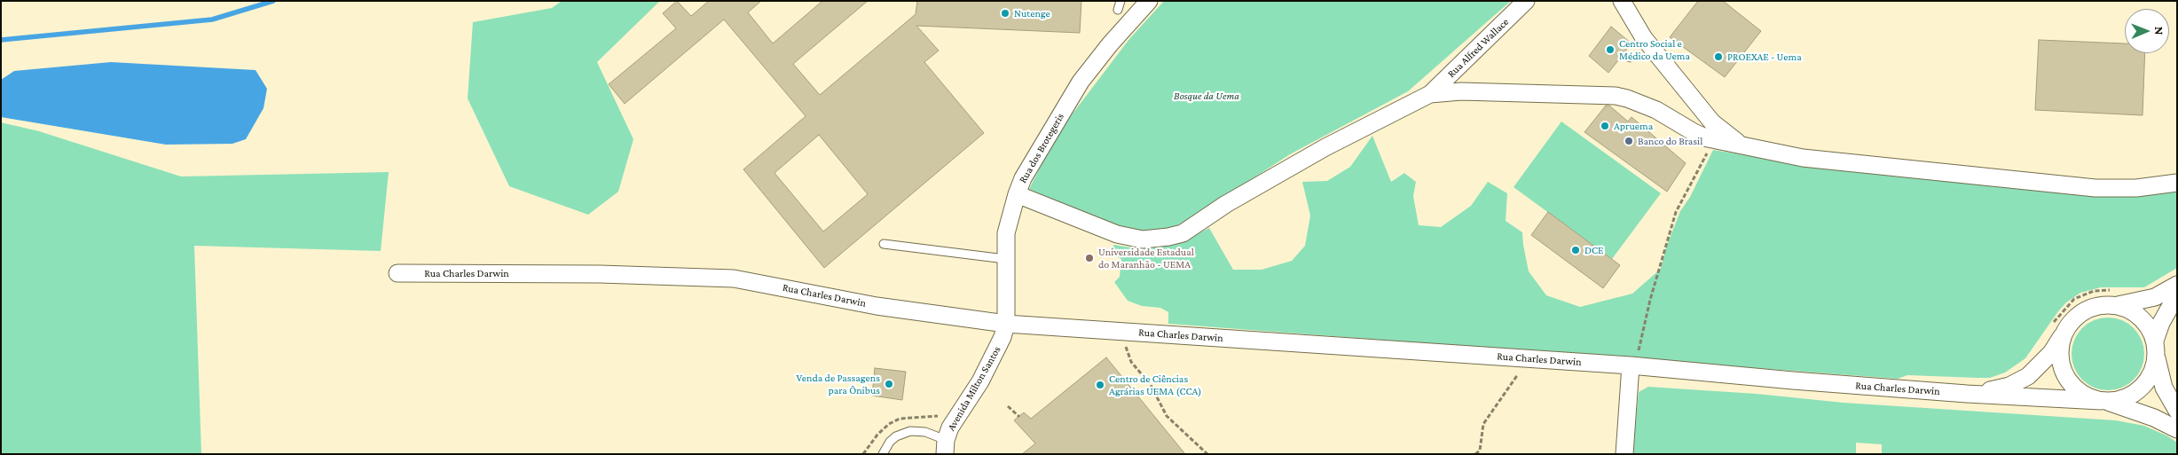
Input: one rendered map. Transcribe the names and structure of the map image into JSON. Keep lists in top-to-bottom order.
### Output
{
  "streets": {
    "street": [
      "Rua Alfred Wallace",
      "Rua dos Brotegeris",
      "Rua Charles Darwin",
      "Avenida Milton Santos"
    ]
  },
  "crossings": [
    ["Rua dos Brotegeris", "Rua Charles Darwin"],
    ["Rua dos Brotegeris", "Avenida Milton Santos"],
    ["Rua Charles Darwin", "Avenida Milton Santos"]
  ],
  "parks": ["Bosque da Uema"],
  "places": [
    "Nutenge",
    "Centro Social e Médico da Uema",
    "PROEXAE - Uema",
    "Apruema",
    "Banco do Brasil",
    "DCE",
    "Universidade Estadual do Maranhão - UEMA",
    "Venda de Passagens para Ônibus",
    "Centro de Ciências Agrárias UEMA (CCA)"
  ],
  "north": "right"
}
